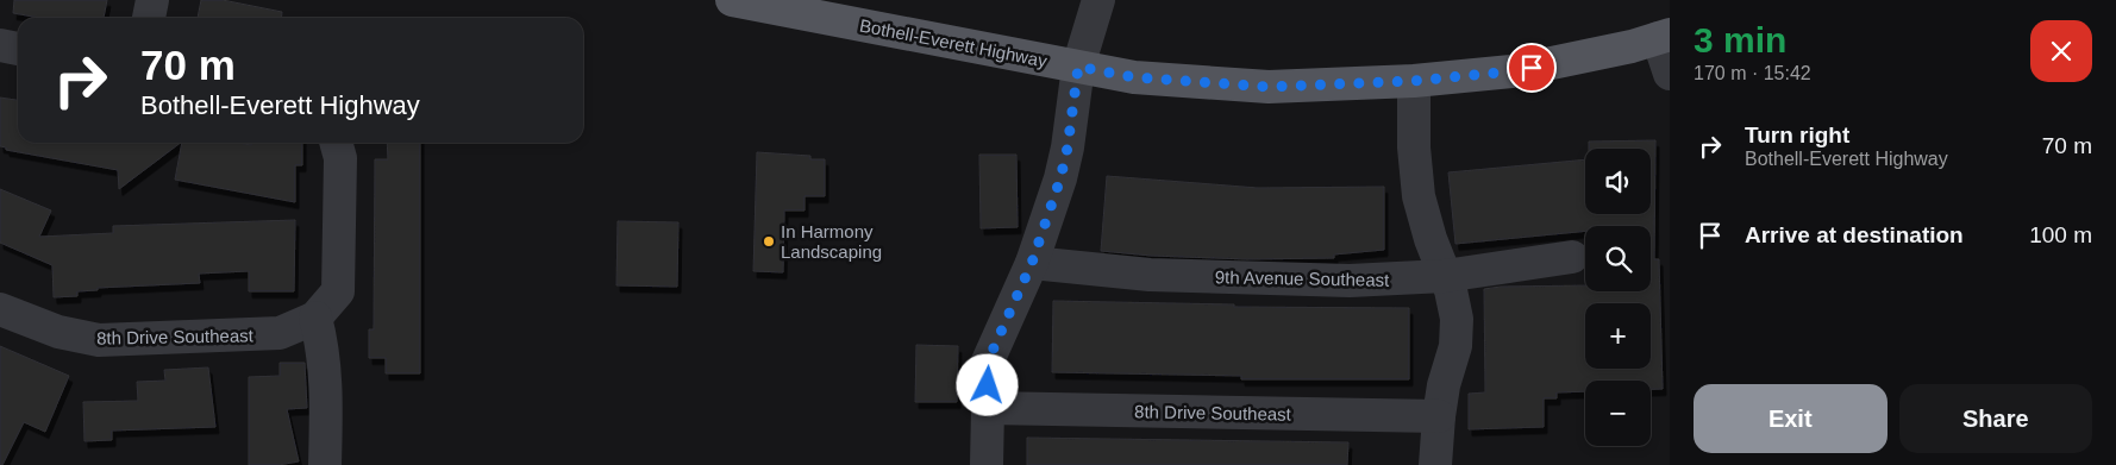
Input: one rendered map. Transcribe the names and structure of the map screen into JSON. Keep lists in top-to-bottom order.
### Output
{
  "streets": {
    "main road": ["Bothell-Everett Highway"],
    "street": ["9th Avenue Southeast", "8th Drive Southeast"]
  },
  "places": ["In Harmony Landscaping"],
  "page": {
    "heading": ["3 min", "170 m · 15:42"],
    "turn": ["70 m", "Bothell-Everett Highway"],
    "list": [
      {
        "name": "Turn right",
        "note": "Bothell-Everett Highway",
        "value": "70 m"
      },
      {
        "name": "Arrive at destination",
        "value": "100 m"
      }
    ],
    "map_buttons": ["+", "−"],
    "buttons": ["Exit", "Share"]
  }
}
